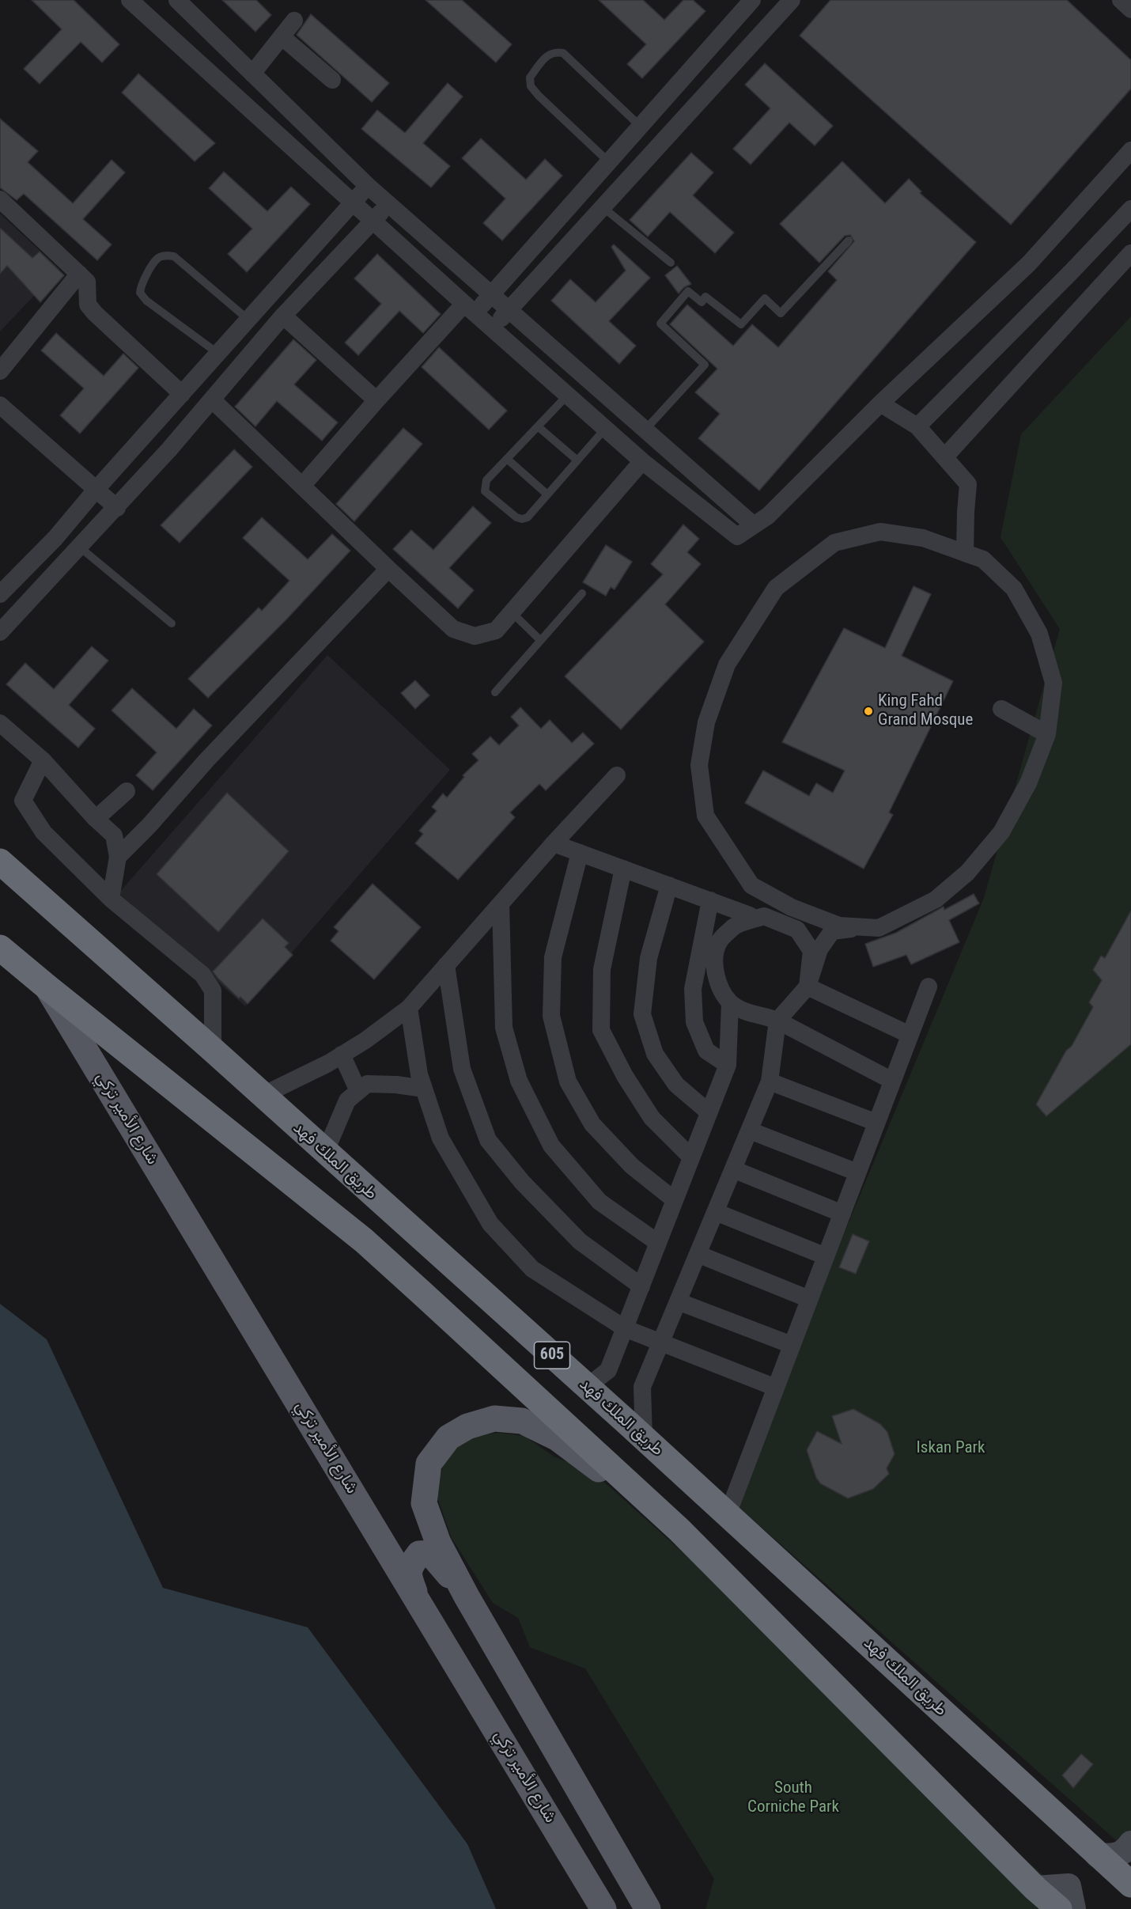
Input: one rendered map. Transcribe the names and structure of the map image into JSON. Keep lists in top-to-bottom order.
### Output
{
  "streets": {
    "highway": ["طريق الملك فهد", "605"],
    "main road": ["شارع الأمير تركي"]
  },
  "crossings": [
    ["شارع الأمير تركي", "605"]
  ],
  "parks": ["Iskan Park", "South Corniche Park"],
  "places": ["King Fahd Grand Mosque"]
}
